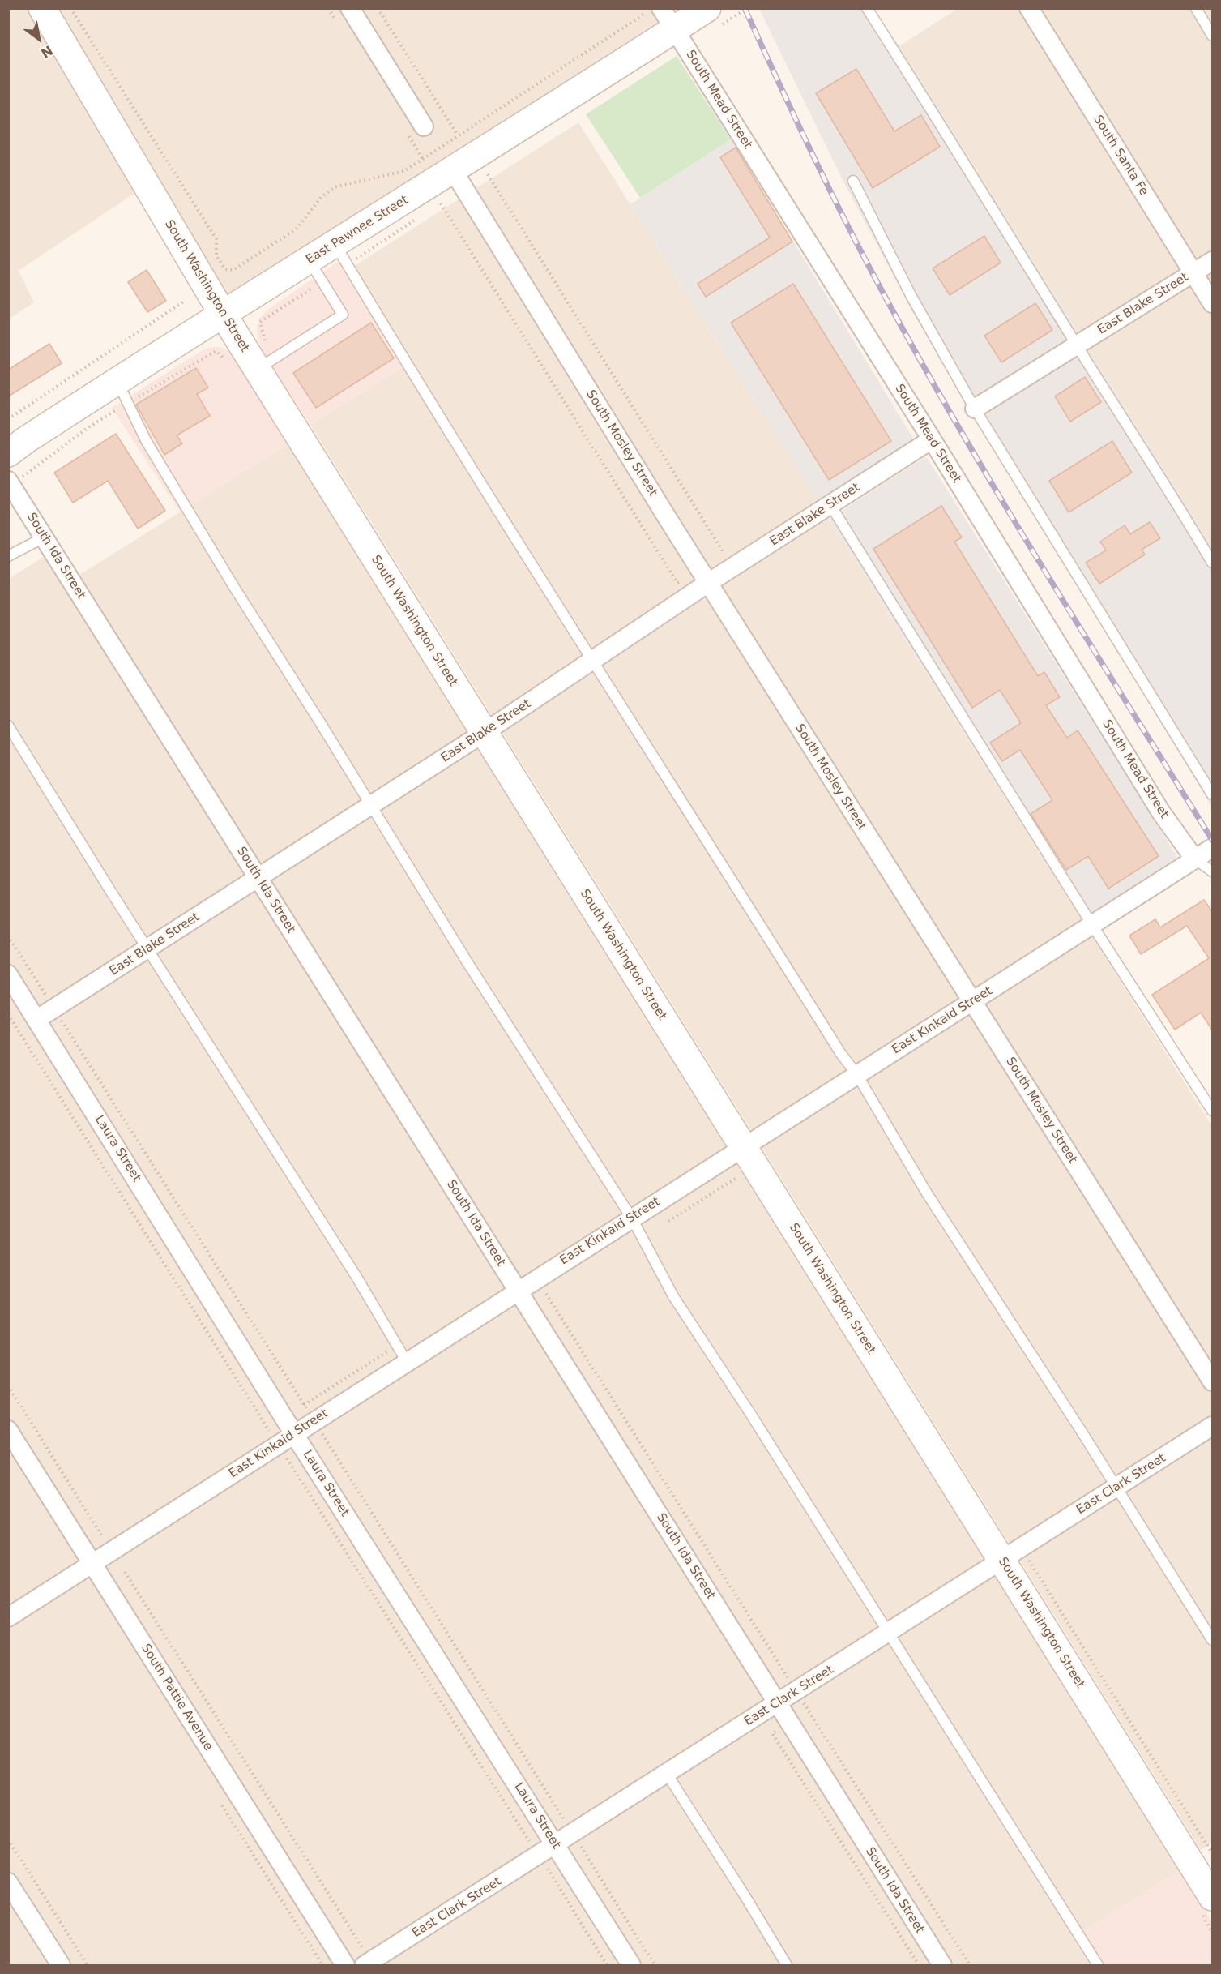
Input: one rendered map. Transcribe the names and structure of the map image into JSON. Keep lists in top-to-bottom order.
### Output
{
  "streets": {
    "street": [
      "South Mead Street",
      "South Santa Fe",
      "East Pawnee Street",
      "South Washington Street",
      "East Blake Street",
      "South Mosley Street",
      "South Ida Street",
      "East Kinkaid Street",
      "Laura Street",
      "East Clark Street",
      "South Pattie Avenue"
    ]
  },
  "crossings": [
    ["South Mead Street", "East Pawnee Street"],
    ["South Mead Street", "East Blake Street"],
    ["South Mead Street", "East Kinkaid Street"],
    ["South Santa Fe", "East Blake Street"],
    ["East Pawnee Street", "South Washington Street"],
    ["East Pawnee Street", "South Mosley Street"],
    ["South Washington Street", "East Blake Street"],
    ["South Washington Street", "East Kinkaid Street"],
    ["South Washington Street", "East Clark Street"],
    ["East Blake Street", "South Mosley Street"],
    ["East Blake Street", "South Ida Street"],
    ["East Blake Street", "Laura Street"],
    ["South Mosley Street", "East Kinkaid Street"],
    ["South Ida Street", "East Kinkaid Street"],
    ["South Ida Street", "East Clark Street"],
    ["East Kinkaid Street", "Laura Street"],
    ["East Kinkaid Street", "South Pattie Avenue"],
    ["Laura Street", "East Clark Street"]
  ],
  "north": "bottom right"
}
